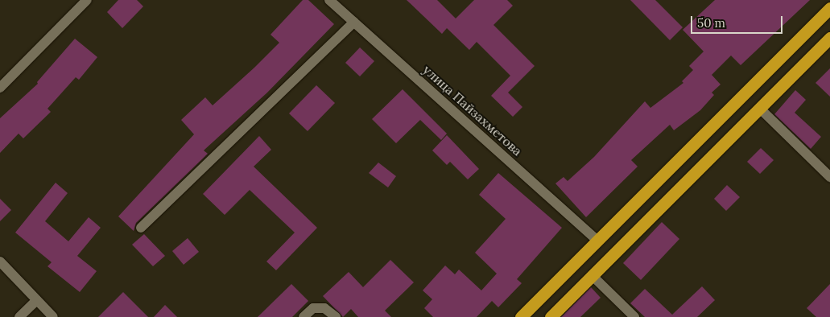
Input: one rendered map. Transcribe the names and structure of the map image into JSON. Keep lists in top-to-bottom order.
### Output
{
  "streets": {
    "street": ["улица Пайзахметова"]
  },
  "scale_bar": "50 m"
}
